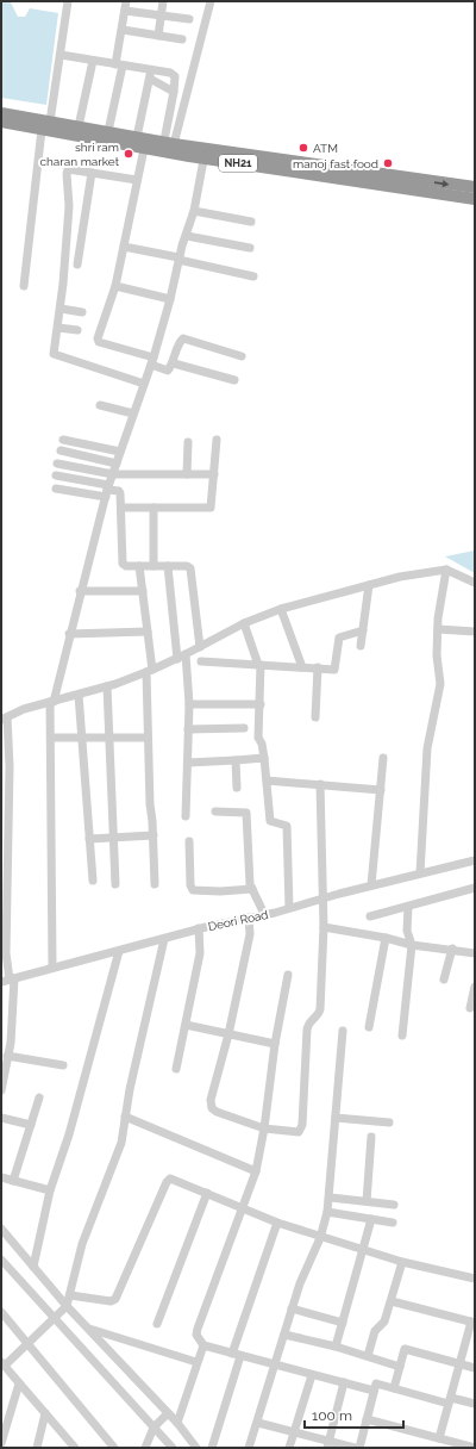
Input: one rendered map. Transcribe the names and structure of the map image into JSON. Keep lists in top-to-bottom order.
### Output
{
  "streets": {
    "highway": ["NH21"],
    "street": ["Deori Road"]
  },
  "places": ["ATM", "shri ram charan market", "manoj fast food"],
  "scale_bar": "100 m"
}
